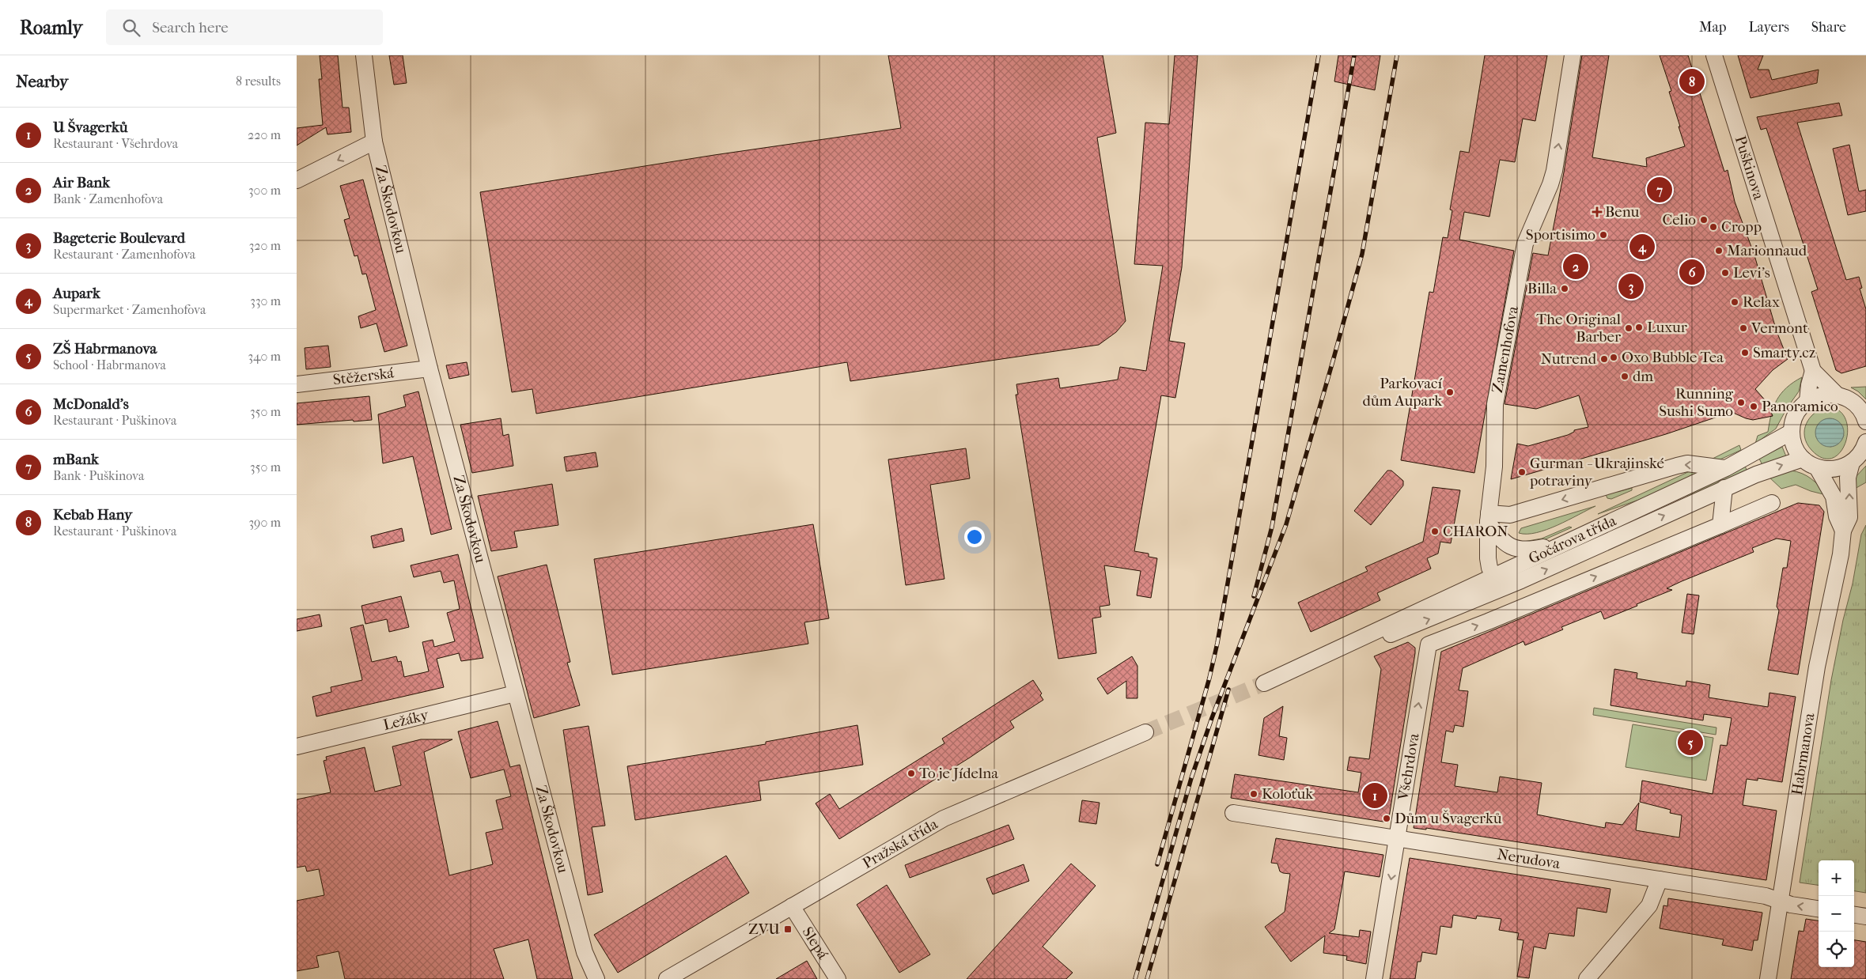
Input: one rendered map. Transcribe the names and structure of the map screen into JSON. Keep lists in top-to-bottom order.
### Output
{
  "streets": {
    "street": [
      "Puškinova",
      "Za Škodovkou",
      "Zamenhofova",
      "Stěžerská",
      "Gočárova třída",
      "Ležáky",
      "Habrmanova",
      "Všehrdova",
      "Pražská třída",
      "Nerudova",
      "Slepá"
    ]
  },
  "crossings": [
    ["Za Škodovkou", "Stěžerská"],
    ["Za Škodovkou", "Ležáky"],
    ["Zamenhofova", "Gočárova třída"],
    ["Habrmanova", "Nerudova"],
    ["Všehrdova", "Nerudova"],
    ["Pražská třída", "Slepá"]
  ],
  "one_way": ["Zamenhofova"],
  "places": {
    "health": ["Benu"],
    "other": [
      "Celio",
      "Cropp",
      "Sportisimo",
      "Marionnaud",
      "Levi's",
      "Billa",
      "Relax",
      "Luxur",
      "The Original Barber",
      "Vermont",
      "Smarty.cz",
      "Oxo Bubble Tea",
      "Nutrend",
      "dm",
      "Parkovací dům Aupark",
      "Running Sushi Sumo",
      "Panoramico",
      "Gurman - Ukrajinské potraviny",
      "CHARON",
      "To je Jídelna",
      "Koloťuk",
      "Dům u Švagerků"
    ],
    "transit": ["ZVU"]
  },
  "page": {
    "header": "Roamly",
    "search": "Search here",
    "nav": ["Map", "Layers", "Share"],
    "heading": ["Nearby", "8 results"],
    "pins": [
      "8",
      "7",
      "4",
      "2",
      "6",
      "3",
      "5",
      "1"
    ],
    "list": [
      {
        "mark": "1",
        "name": "U Švagerků",
        "note": "Restaurant · Všehrdova",
        "value": "220 m"
      },
      {
        "mark": "2",
        "name": "Air Bank",
        "note": "Bank · Zamenhofova",
        "value": "300 m"
      },
      {
        "mark": "3",
        "name": "Bageterie Boulevard",
        "note": "Restaurant · Zamenhofova",
        "value": "320 m"
      },
      {
        "mark": "4",
        "name": "Aupark",
        "note": "Supermarket · Zamenhofova",
        "value": "330 m"
      },
      {
        "mark": "5",
        "name": "ZŠ Habrmanova",
        "note": "School · Habrmanova",
        "value": "340 m"
      },
      {
        "mark": "6",
        "name": "McDonald's",
        "note": "Restaurant · Puškinova",
        "value": "350 m"
      },
      {
        "mark": "7",
        "name": "mBank",
        "note": "Bank · Puškinova",
        "value": "350 m"
      },
      {
        "mark": "8",
        "name": "Kebab Hany",
        "note": "Restaurant · Puškinova",
        "value": "390 m"
      }
    ],
    "map_buttons": ["+", "−"]
  }
}
